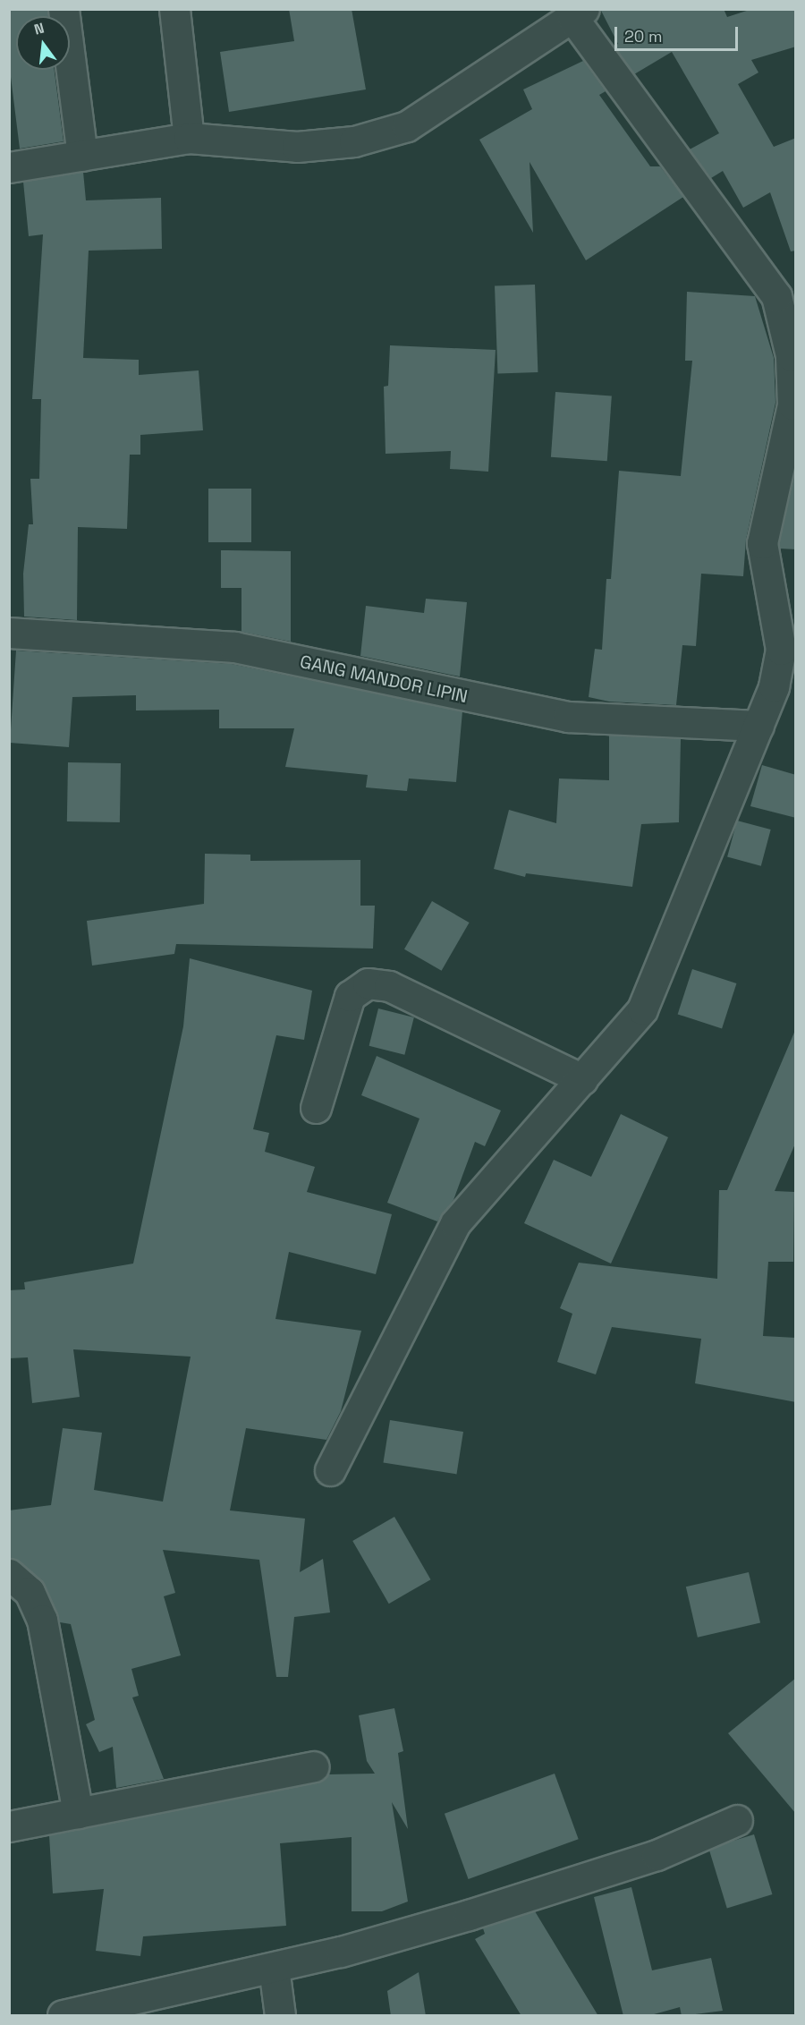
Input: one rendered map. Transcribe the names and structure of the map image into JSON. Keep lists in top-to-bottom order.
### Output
{
  "streets": {
    "street": ["GANG MANDOR LIPIN"]
  },
  "scale_bar": "20 m",
  "north": "top"
}
